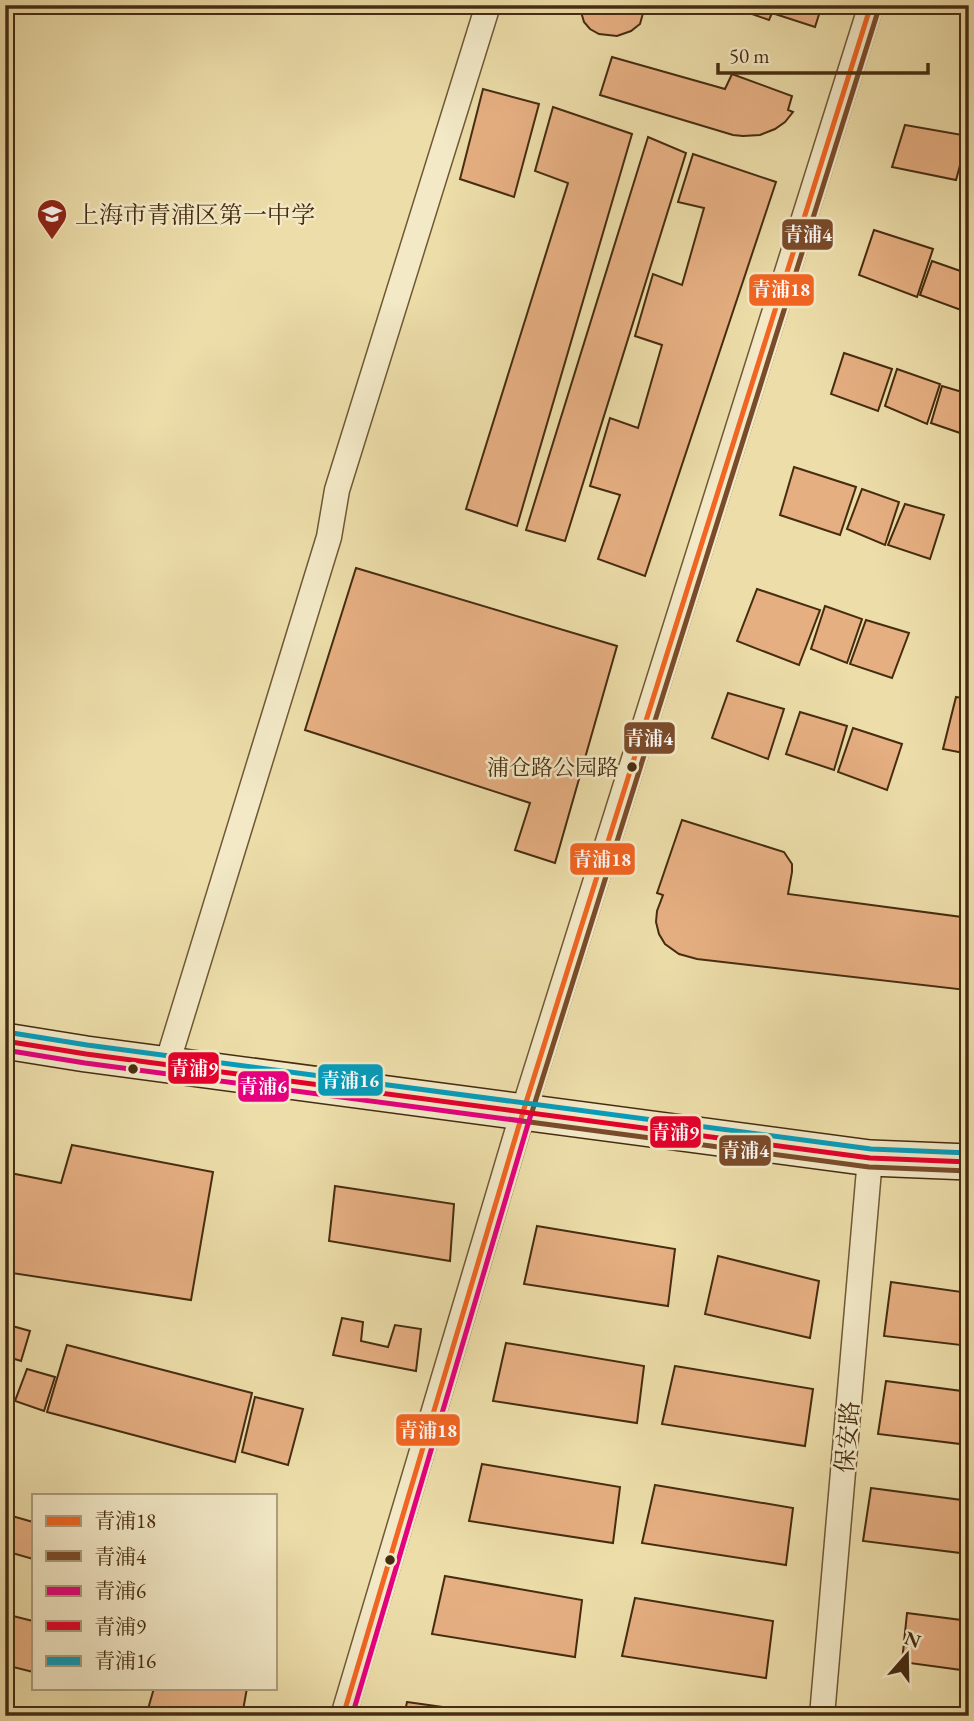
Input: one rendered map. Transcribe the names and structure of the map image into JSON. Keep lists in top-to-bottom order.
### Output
{
  "streets": {
    "street": ["保安路"]
  },
  "places": {
    "school or university": ["上海市青浦区第一中学"],
    "other": ["浦仓路公园路"]
  },
  "lines": [
    "transit line 青浦18",
    "transit line 青浦4",
    "transit line 青浦16",
    "transit line 青浦9",
    "transit line 青浦6"
  ],
  "legend": [
    "青浦18",
    "青浦4",
    "青浦6",
    "青浦9",
    "青浦16"
  ],
  "scale_bar": "50 m",
  "north": "top"
}
